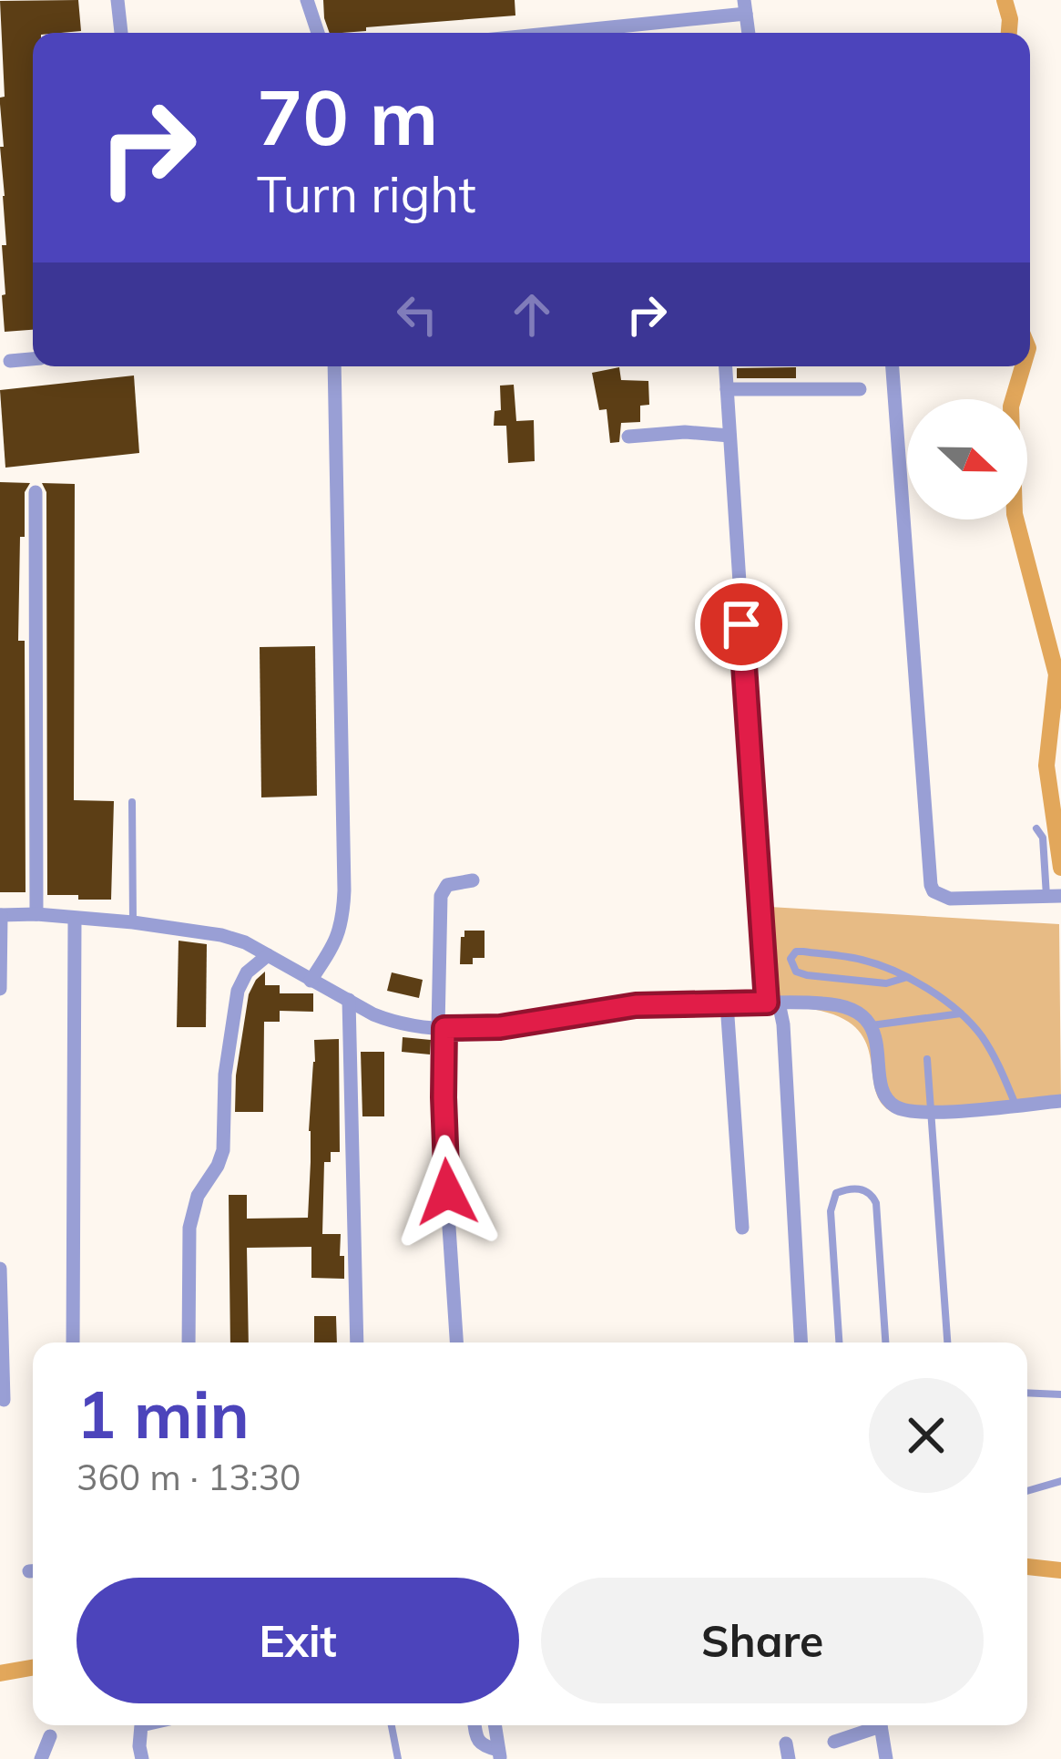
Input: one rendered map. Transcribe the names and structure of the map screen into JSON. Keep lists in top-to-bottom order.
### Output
{
  "north": "right",
  "page": {
    "turn": ["70 m", "Turn right"],
    "heading": ["1 min", "360 m · 13:30"],
    "buttons": ["Exit", "Share"]
  }
}
